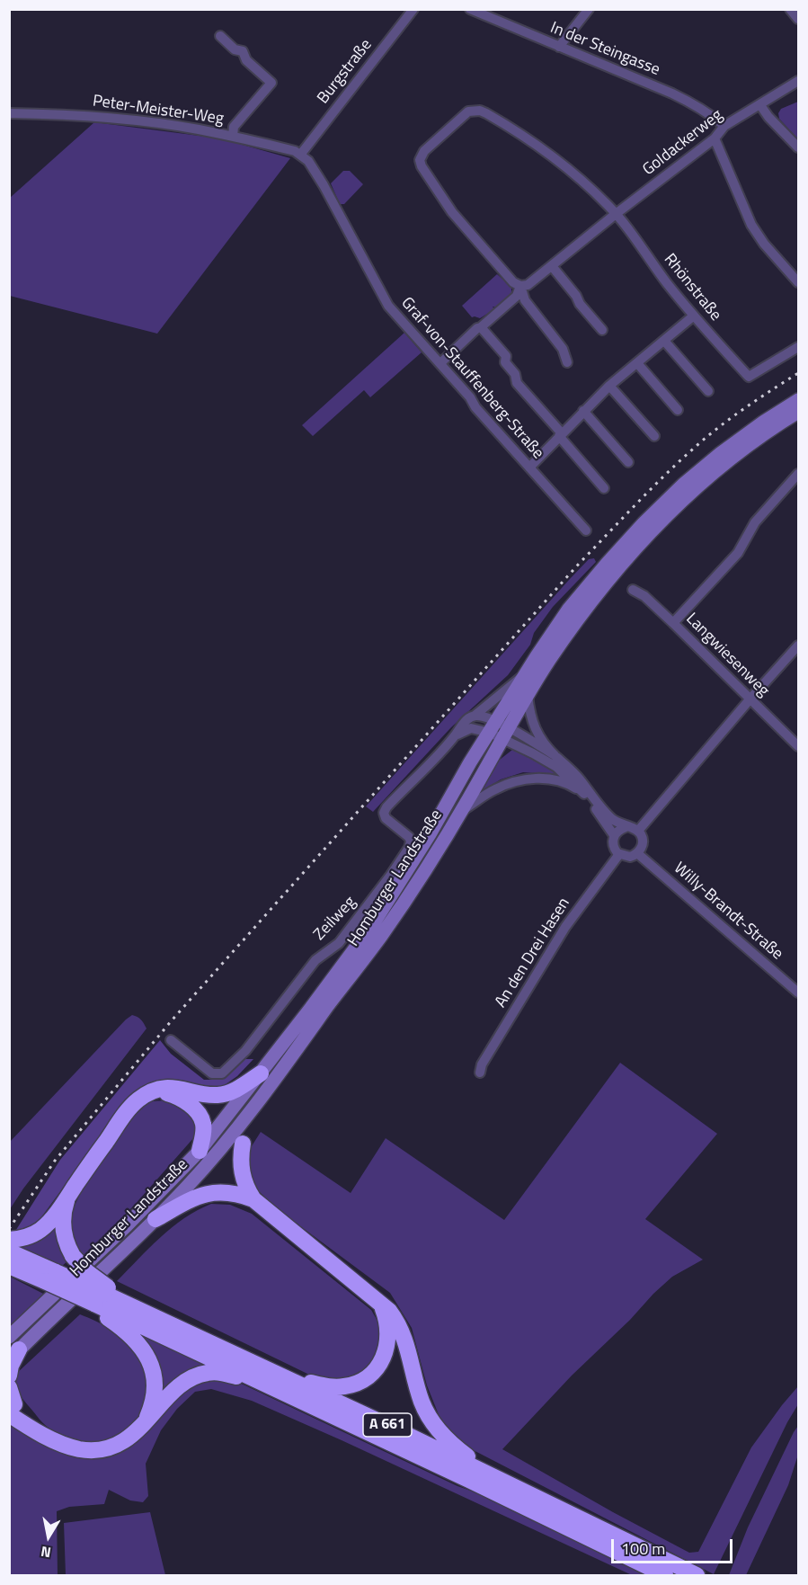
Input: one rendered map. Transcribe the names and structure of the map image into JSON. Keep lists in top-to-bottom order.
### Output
{
  "streets": {
    "highway": ["A 661"],
    "main road": ["Homburger Landstraße"],
    "street": [
      "In der Steingasse",
      "Burgstraße",
      "Peter-Meister-Weg",
      "Goldackerweg",
      "Rhönstraße",
      "Graf-von-Stauffenberg-Straße",
      "Langwiesenweg",
      "Willy-Brandt-Straße",
      "Zeilweg",
      "An den Drei Hasen"
    ]
  },
  "crossings": [
    ["In der Steingasse", "Goldackerweg"],
    ["Burgstraße", "Peter-Meister-Weg"],
    ["Burgstraße", "Graf-von-Stauffenberg-Straße"],
    ["Peter-Meister-Weg", "Graf-von-Stauffenberg-Straße"],
    ["Goldackerweg", "Rhönstraße"],
    ["Homburger Landstraße", "Zeilweg"],
    ["Willy-Brandt-Straße", "An den Drei Hasen"]
  ],
  "scale_bar": "100 m",
  "north": "bottom"
}
